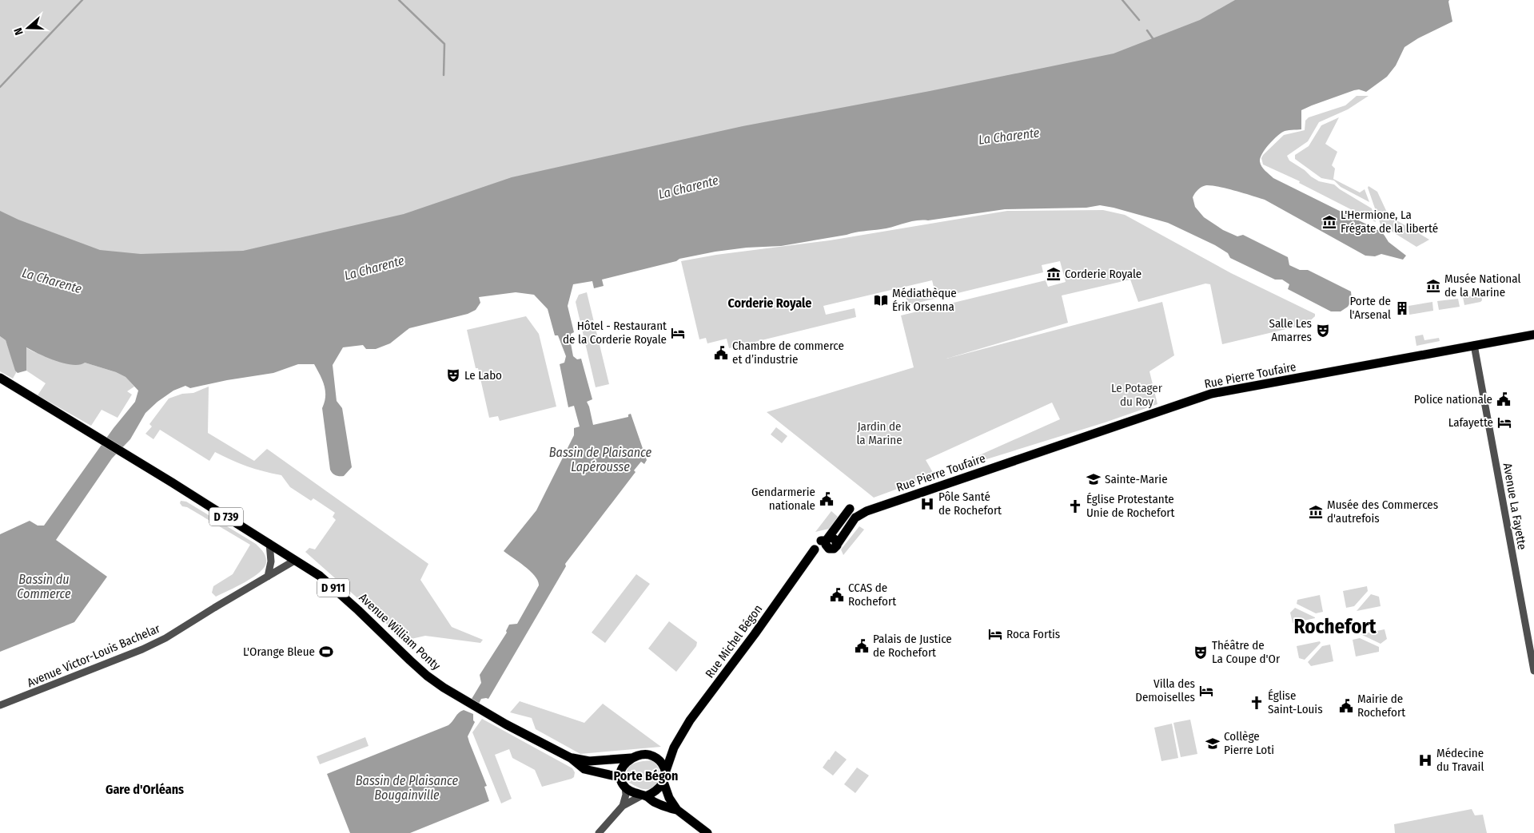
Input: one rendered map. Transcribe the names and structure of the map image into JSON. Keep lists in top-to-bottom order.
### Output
{
  "streets": {
    "main road": [
      "Rue Pierre Toufaire",
      "D 739",
      "D 911",
      "Avenue William Ponty",
      "Rue Michel Bégon"
    ],
    "street": ["Avenue La Fayette", "Avenue Victor-Louis Bachelar"]
  },
  "crossings": [
    ["Rue Pierre Toufaire", "Avenue La Fayette"],
    ["Rue Pierre Toufaire", "Rue Michel Bégon"],
    ["D 911", "Avenue William Ponty"],
    ["D 911", "Rue Michel Bégon"],
    ["Avenue William Ponty", "Avenue Victor-Louis Bachelar"]
  ],
  "districts": [
    "Corderie Royale",
    "Rochefort",
    "Porte Bégon",
    "Gare d'Orléans"
  ],
  "water": [
    "La Charente",
    "Bassin de Plaisance Lapérousse",
    "Bassin du Commerce",
    "Bassin de Plaisance Bougainville"
  ],
  "parks": ["Le Potager du Roy", "Jardin de la Marine"],
  "places": {
    "museum": [
      "L'Hermione, La Frégate de la liberté",
      "Corderie Royale",
      "Musée National de la Marine",
      "Musée des Commerces d'autrefois"
    ],
    "library": ["Médiathèque Érik Orsenna"],
    "building": ["Porte de l'Arsenal"],
    "theatre": ["Salle Les Amarres", "Le Labo", "Théâtre de La Coupe d'Or"],
    "hotel": [
      "Hôtel - Restaurant de la Corderie Royale",
      "Lafayette",
      "Roca Fortis",
      "Villa des Demoiselles"
    ],
    "public building": [
      "Chambre de commerce et d’industrie",
      "Police nationale",
      "Gendarmerie nationale",
      "CCAS de Rochefort",
      "Palais de Justice de Rochefort",
      "Mairie de Rochefort"
    ],
    "school or university": ["Sainte-Marie", "Collège Pierre Loti"],
    "hospital": ["Pôle Santé de Rochefort", "Médecine du Travail"],
    "church": ["Église Protestante Unie de Rochefort", "Église Saint-Louis"],
    "sports": ["L'Orange Bleue"]
  },
  "north": "left"
}
